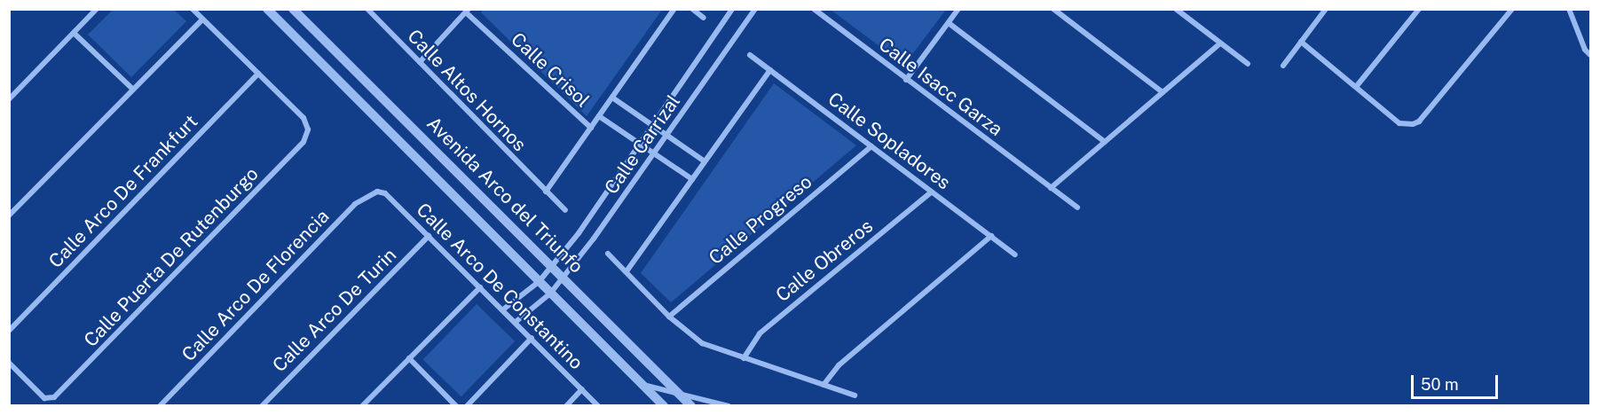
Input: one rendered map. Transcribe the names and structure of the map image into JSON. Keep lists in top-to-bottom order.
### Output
{
  "streets": {
    "street": [
      "Calle Crisol",
      "Calle Isacc Garza",
      "Calle Altos Hornos",
      "Calle Sopladores",
      "Calle Carrizal",
      "Calle Arco De Frankfurt",
      "Avenida Arco del Triunfo",
      "Calle Progreso",
      "Calle Puerta De Rutenburgo",
      "Calle Obreros",
      "Calle Arco De Florencia",
      "Calle Arco De Constantino",
      "Calle Arco De Turin"
    ]
  },
  "crossings": [
    ["Calle Sopladores", "Calle Progreso"],
    ["Calle Sopladores", "Calle Obreros"],
    ["Calle Carrizal", "Avenida Arco del Triunfo"],
    ["Calle Carrizal", "Calle Arco De Constantino"],
    ["Calle Arco De Frankfurt", "Calle Puerta De Rutenburgo"],
    ["Calle Arco De Florencia", "Calle Arco De Constantino"],
    ["Calle Arco De Constantino", "Calle Arco De Turin"]
  ],
  "scale_bar": "50 m"
}
